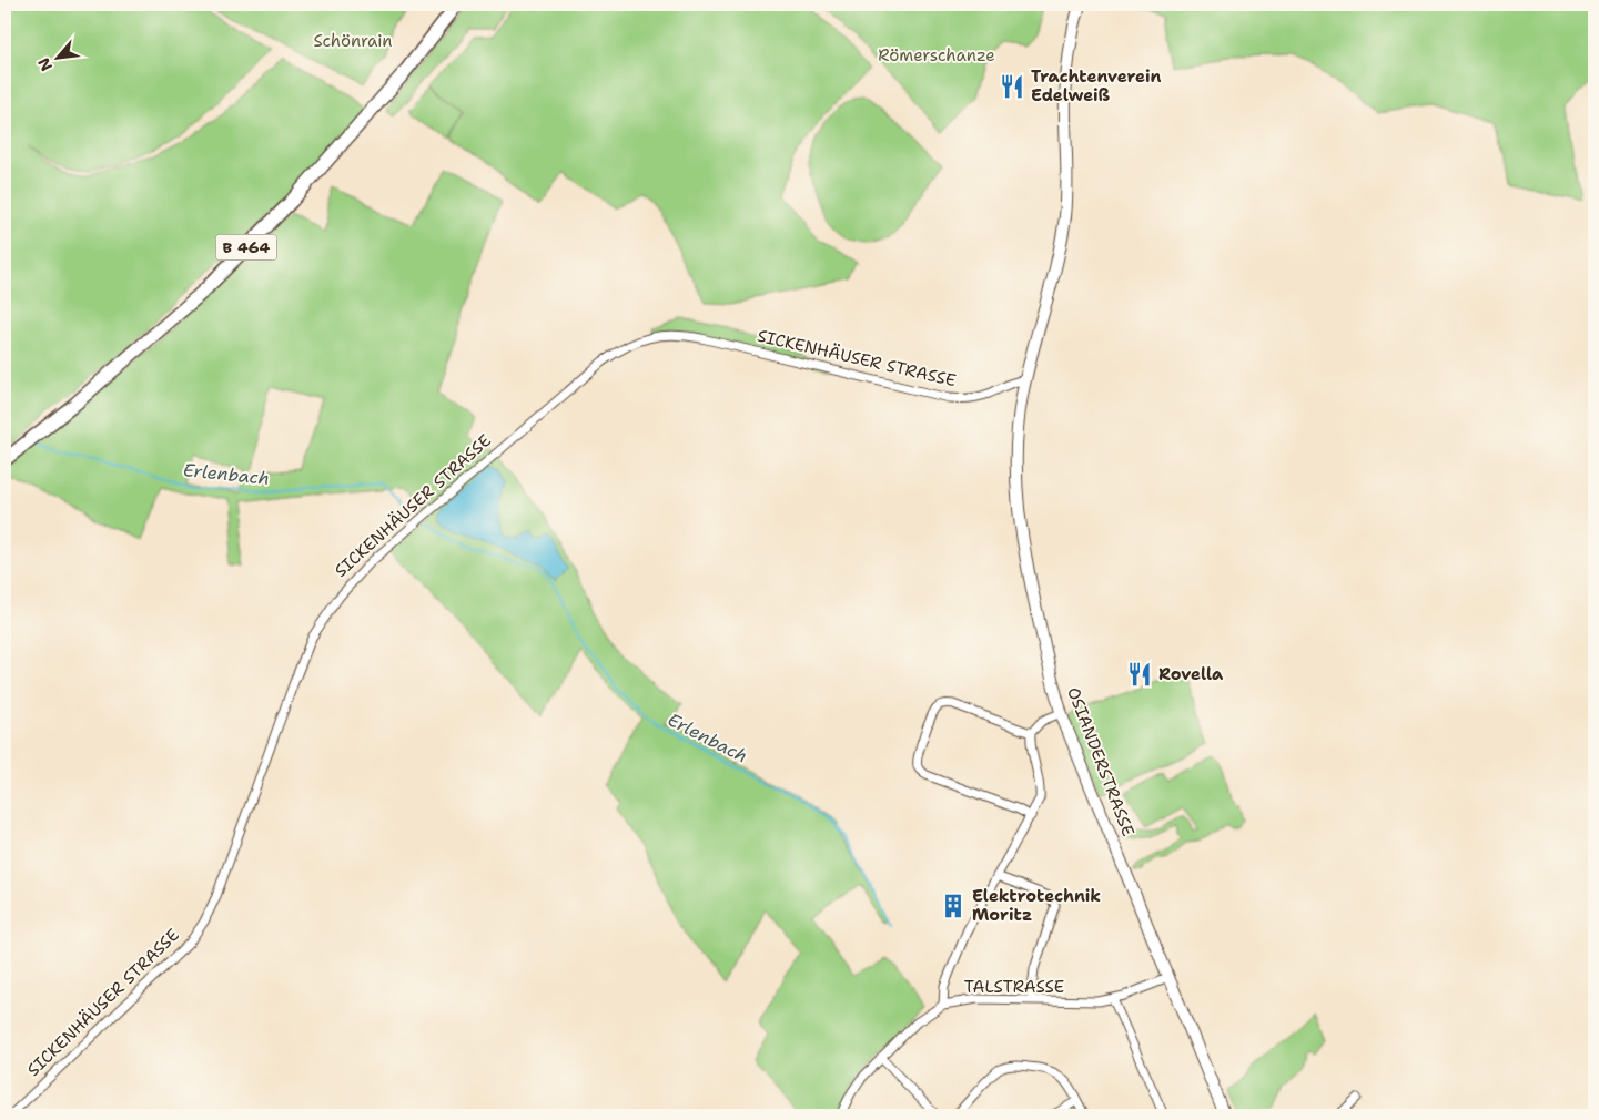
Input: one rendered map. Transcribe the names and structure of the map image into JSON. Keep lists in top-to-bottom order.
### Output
{
  "streets": {
    "main road": ["B 464"],
    "street": ["SICKENHÄUSER STRASSE", "OSIANDERSTRASSE", "TALSTRASSE"]
  },
  "crossings": [
    ["SICKENHÄUSER STRASSE", "OSIANDERSTRASSE"],
    ["OSIANDERSTRASSE", "TALSTRASSE"]
  ],
  "water": ["Erlenbach"],
  "parks": ["Schönrain", "Römerschanze"],
  "places": {
    "restaurant": ["Trachtenverein Edelweiß", "Rovella"],
    "building": ["Elektrotechnik Moritz"]
  },
  "north": "bottom left"
}
